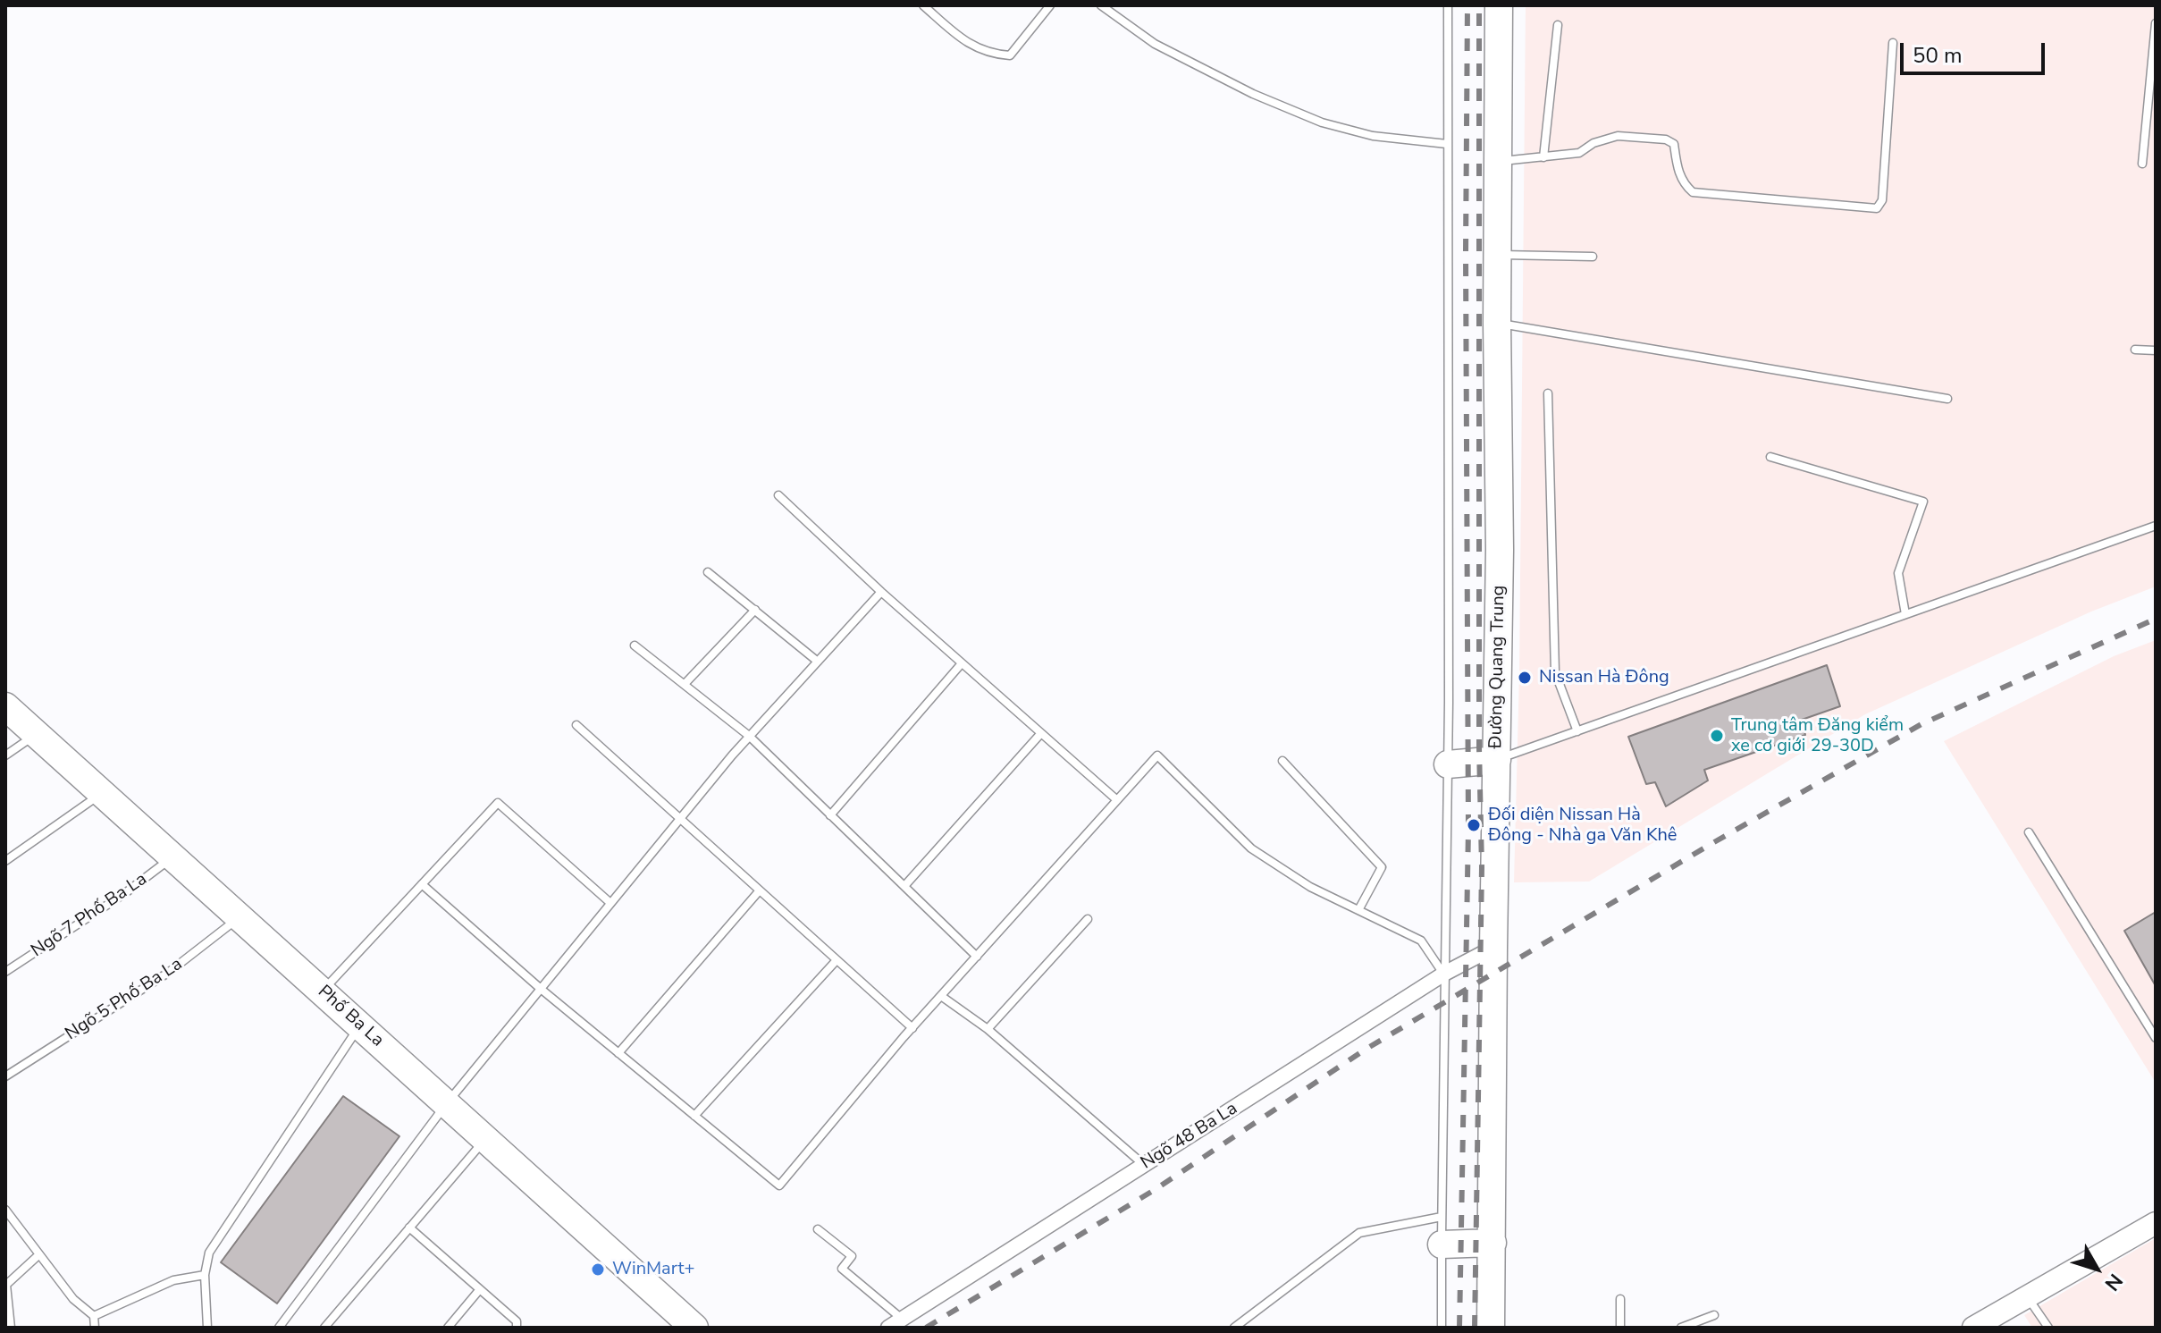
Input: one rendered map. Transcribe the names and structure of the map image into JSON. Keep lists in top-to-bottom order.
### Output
{
  "streets": {
    "highway": ["Đường Quang Trung", "Phố Ba La"],
    "street": ["Ngõ 48 Ba La"],
    "lane": ["Ngõ 7 Phố Ba La", "Ngõ 5 Phố Ba La"]
  },
  "crossings": [
    ["Đường Quang Trung", "Ngõ 48 Ba La"],
    ["Ngõ 7 Phố Ba La", "Phố Ba La"],
    ["Ngõ 5 Phố Ba La", "Phố Ba La"]
  ],
  "places": [
    "Nissan Hà Đông",
    "Trung tâm Đăng kiểm xe cơ giới 29-30D",
    "Đối diện Nissan Hà Đông - Nhà ga Văn Khê",
    "WinMart+"
  ],
  "scale_bar": "50 m",
  "north": "bottom right"
}
